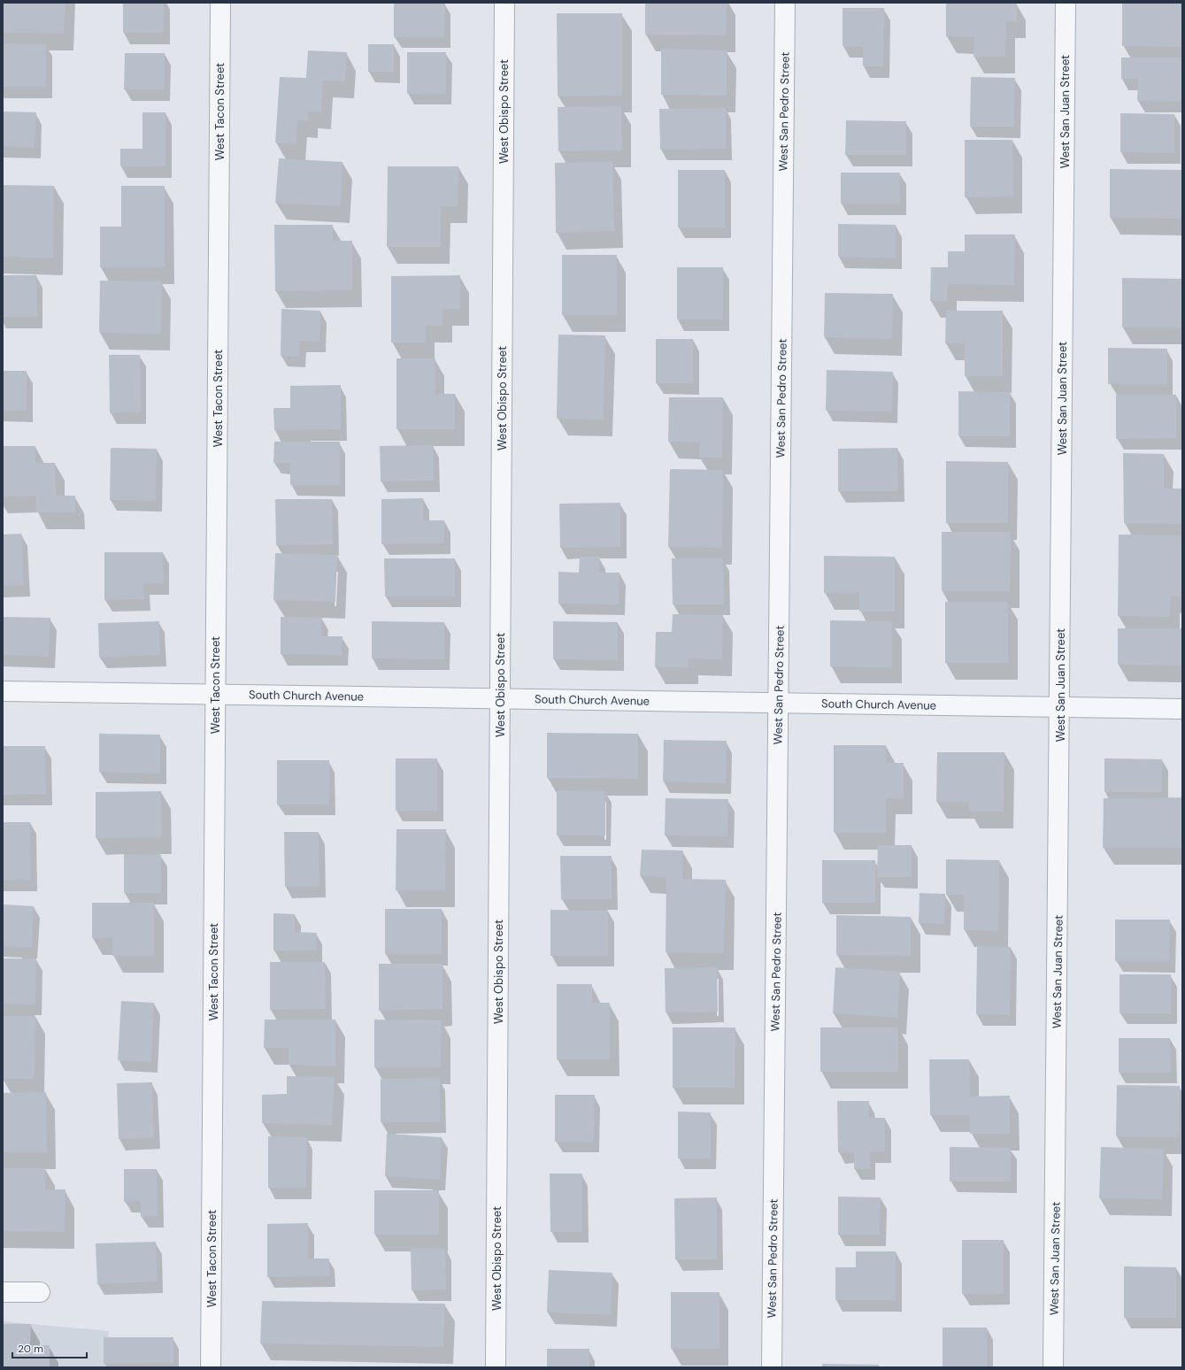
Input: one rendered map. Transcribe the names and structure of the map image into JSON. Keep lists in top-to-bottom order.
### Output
{
  "streets": {
    "street": [
      "West Tacon Street",
      "West Obispo Street",
      "West San Pedro Street",
      "West San Juan Street",
      "South Church Avenue"
    ]
  },
  "crossings": [
    ["West Tacon Street", "South Church Avenue"],
    ["West Obispo Street", "South Church Avenue"],
    ["West San Pedro Street", "South Church Avenue"],
    ["West San Juan Street", "South Church Avenue"]
  ],
  "scale_bar": "20 m"
}
